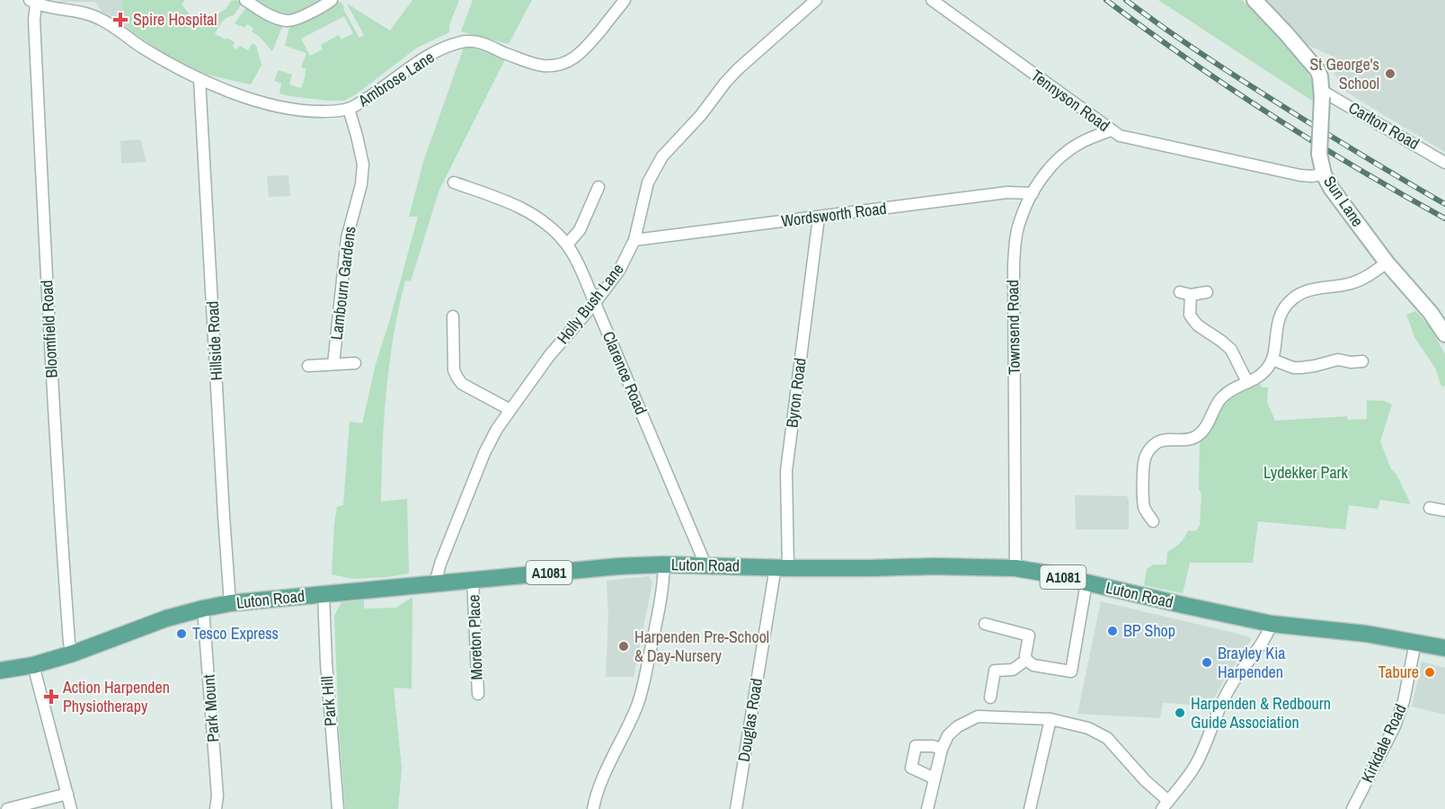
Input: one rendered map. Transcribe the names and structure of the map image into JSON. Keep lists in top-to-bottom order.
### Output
{
  "streets": {
    "main road": ["Luton Road", "A1081"],
    "street": [
      "Ambrose Lane",
      "Tennyson Road",
      "Carlton Road",
      "Sun Lane",
      "Wordsworth Road",
      "Lambourn Gardens",
      "Holly Bush Lane",
      "Townsend Road",
      "Bloomfield Road",
      "Hillside Road",
      "Clarence Road",
      "Byron Road",
      "Moreton Place",
      "Park Hill",
      "Park Mount",
      "Douglas Road",
      "Kirkdale Road"
    ]
  },
  "crossings": [
    ["Ambrose Lane", "Lambourn Gardens"],
    ["Ambrose Lane", "Bloomfield Road"],
    ["Ambrose Lane", "Hillside Road"],
    ["Tennyson Road", "Sun Lane"],
    ["Tennyson Road", "Townsend Road"],
    ["Carlton Road", "Sun Lane"],
    ["Wordsworth Road", "Holly Bush Lane"],
    ["Wordsworth Road", "Townsend Road"],
    ["Wordsworth Road", "Byron Road"],
    ["Holly Bush Lane", "Clarence Road"],
    ["Holly Bush Lane", "Luton Road"],
    ["Townsend Road", "Luton Road"],
    ["Bloomfield Road", "Luton Road"],
    ["Hillside Road", "Luton Road"],
    ["Clarence Road", "Luton Road"],
    ["Byron Road", "Luton Road"],
    ["Byron Road", "Douglas Road"],
    ["Luton Road", "A1081"],
    ["Luton Road", "Moreton Place"],
    ["Luton Road", "Park Hill"],
    ["Luton Road", "Park Mount"],
    ["Luton Road", "Douglas Road"],
    ["Luton Road", "Kirkdale Road"],
    ["A1081", "Kirkdale Road"]
  ],
  "parks": ["Lydekker Park"],
  "places": {
    "health": ["Spire Hospital", "Action Harpenden Physiotherapy"],
    "other": [
      "St George's School",
      "BP Shop",
      "Tesco Express",
      "Harpenden Pre-School & Day-Nursery",
      "Brayley Kia Harpenden",
      "Tabure",
      "Harpenden & Redbourn Guide Association"
    ]
  }
}
